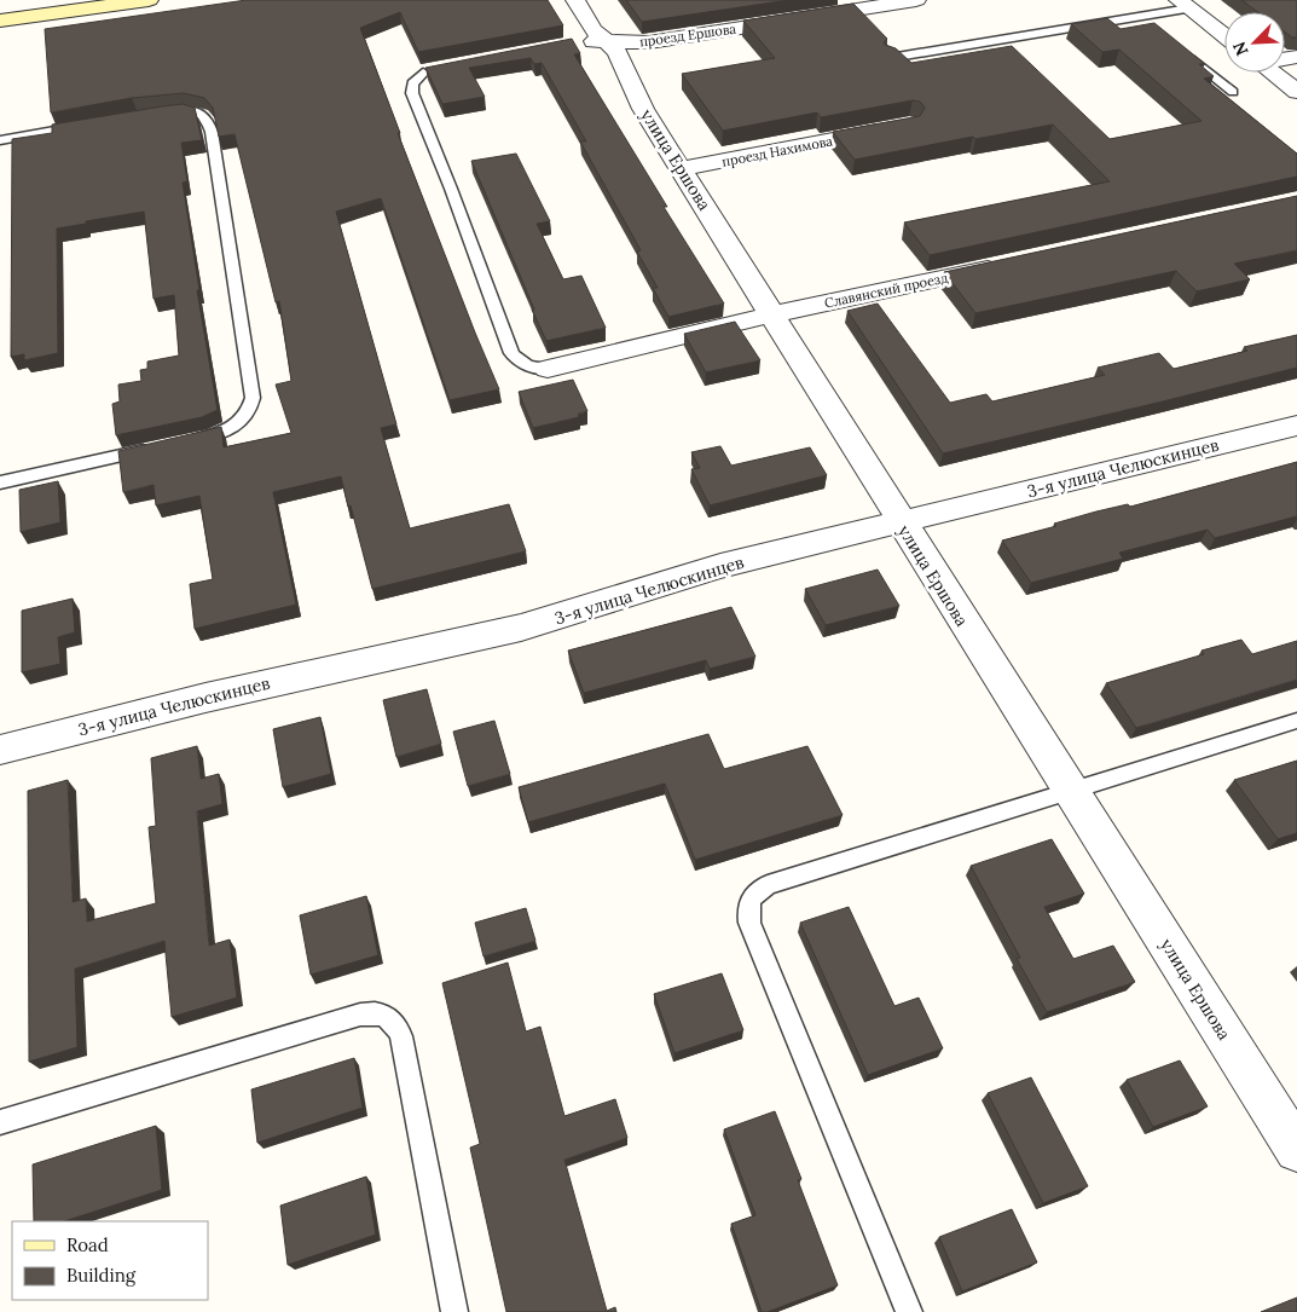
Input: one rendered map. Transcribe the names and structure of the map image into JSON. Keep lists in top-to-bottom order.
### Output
{
  "streets": {
    "street": [
      "проезд Ершова",
      "проезд Нахимова",
      "улица Ершова",
      "Славянский проезд",
      "3-я улица Челюскинцев"
    ]
  },
  "crossings": [
    ["проезд Ершова", "улица Ершова"],
    ["проезд Нахимова", "улица Ершова"],
    ["улица Ершова", "Славянский проезд"],
    ["улица Ершова", "3-я улица Челюскинцев"]
  ],
  "legend": ["Road", "Building"],
  "north": "bottom left"
}
